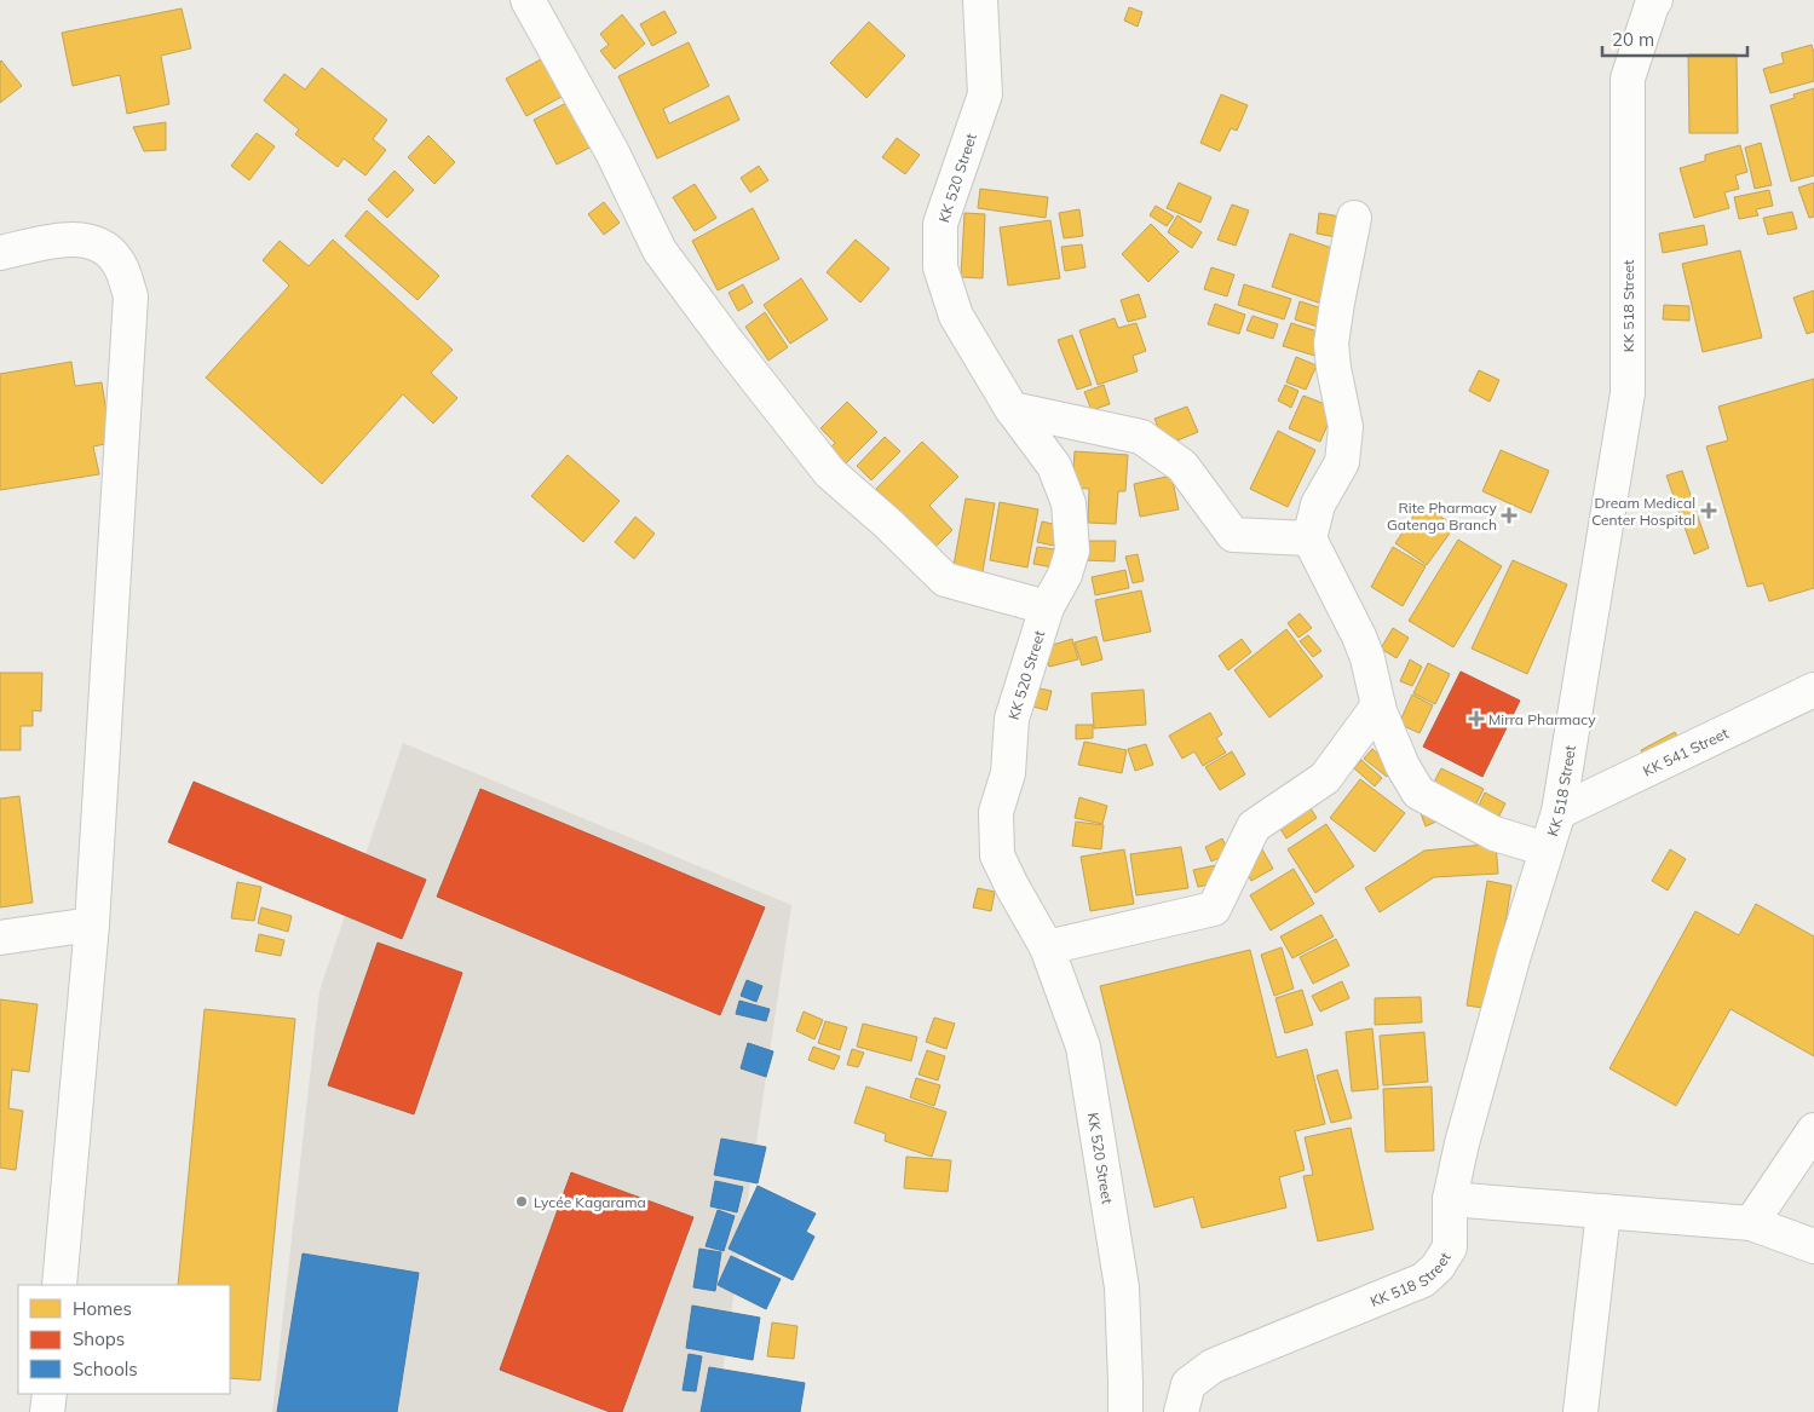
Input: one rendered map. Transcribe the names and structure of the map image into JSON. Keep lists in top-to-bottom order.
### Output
{
  "streets": {
    "street": ["KK 520 Street", "KK 518 Street", "KK 541 Street"]
  },
  "crossings": [
    ["KK 518 Street", "KK 541 Street"]
  ],
  "places": {
    "health": ["Dream Medical Center Hospital", "Rite Pharmacy Gatenga Branch", "Mirra Pharmacy"],
    "other": ["Lycée Kagarama"]
  },
  "legend": ["Homes", "Shops", "Schools"],
  "scale_bar": "20 m"
}
